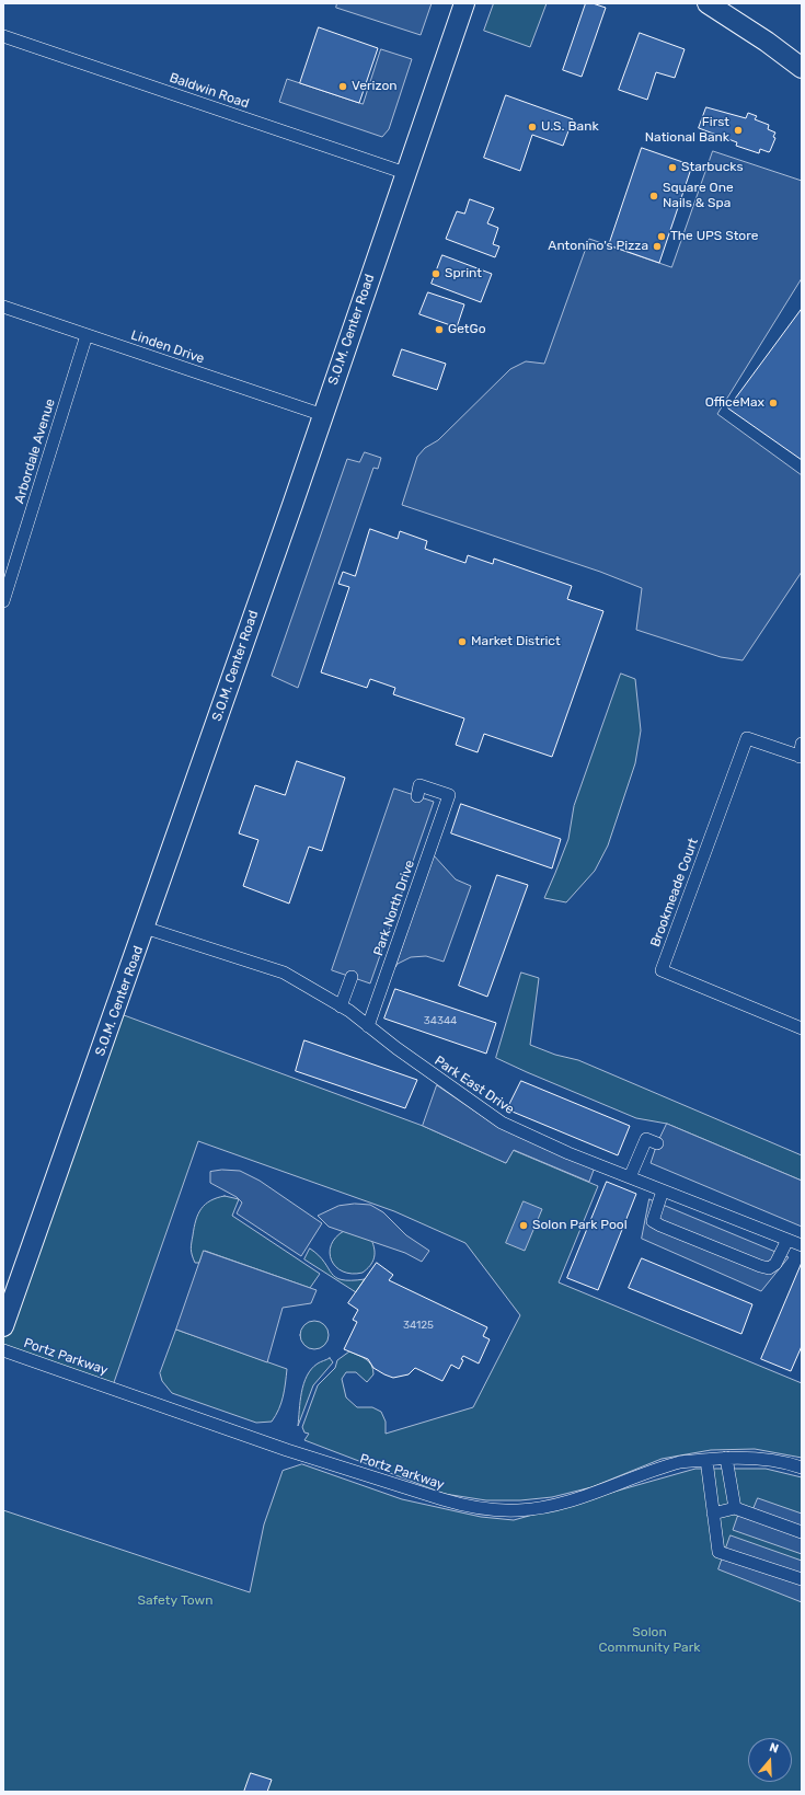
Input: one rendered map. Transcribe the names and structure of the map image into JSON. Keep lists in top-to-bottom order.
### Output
{
  "streets": {
    "main road": ["S.O.M. Center Road"],
    "street": [
      "Baldwin Road",
      "Linden Drive",
      "Arbordale Avenue",
      "Brookmeade Court",
      "Park North Drive",
      "Park East Drive",
      "Portz Parkway"
    ]
  },
  "crossings": [
    ["Baldwin Road", "S.O.M. Center Road"],
    ["S.O.M. Center Road", "Linden Drive"],
    ["S.O.M. Center Road", "Park East Drive"],
    ["Linden Drive", "Arbordale Avenue"],
    ["Park North Drive", "Park East Drive"]
  ],
  "parks": ["Safety Town", "Solon Community Park"],
  "places": [
    "Verizon",
    "U.S. Bank",
    "First National Bank",
    "Starbucks",
    "Square One Nails & Spa",
    "The UPS Store",
    "Antonino's Pizza",
    "Sprint",
    "GetGo",
    "OfficeMax",
    "Market District",
    "Solon Park Pool"
  ],
  "house_numbers": ["34344", "34125"],
  "north": "top"
}
